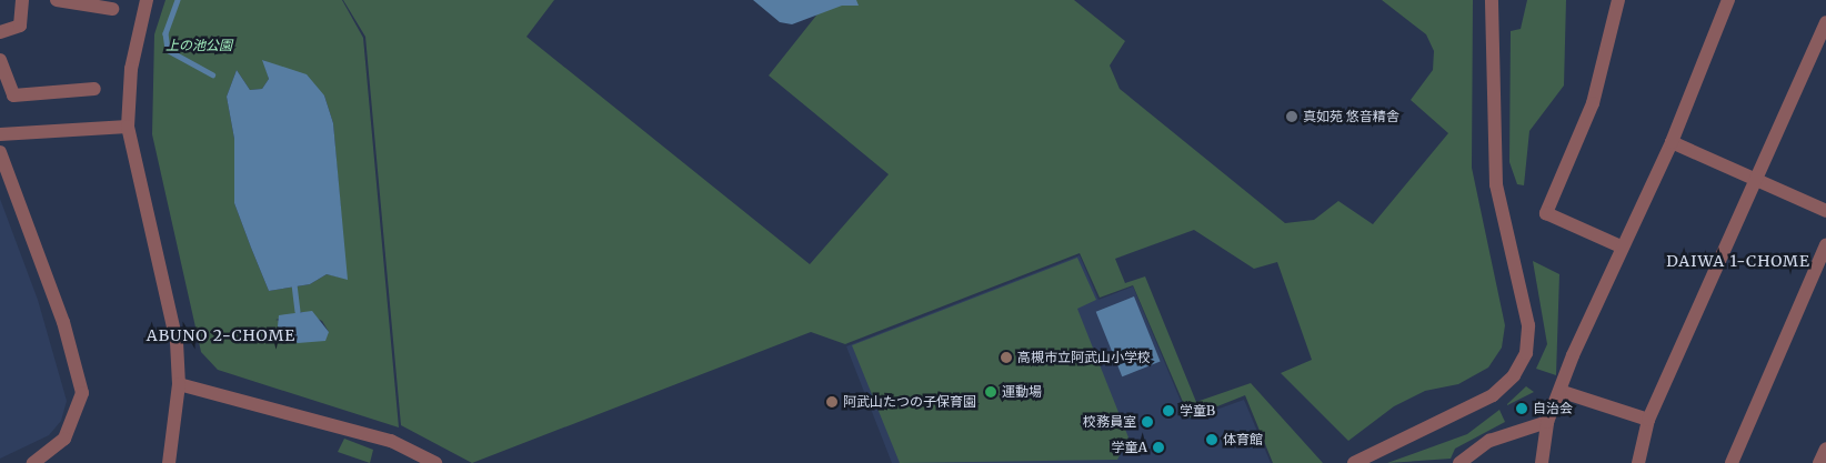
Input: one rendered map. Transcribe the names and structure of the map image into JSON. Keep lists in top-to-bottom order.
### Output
{
  "districts": ["DAIWA 1-CHOME", "ABUNO 2-CHOME"],
  "parks": ["上の池公園"],
  "places": [
    "真如苑 悠音精舎",
    "高槻市立阿武山小学校",
    "運動場",
    "阿武山たつの子保育園",
    "自治会",
    "学童B",
    "校務員室",
    "体育館",
    "学童A"
  ]
}
